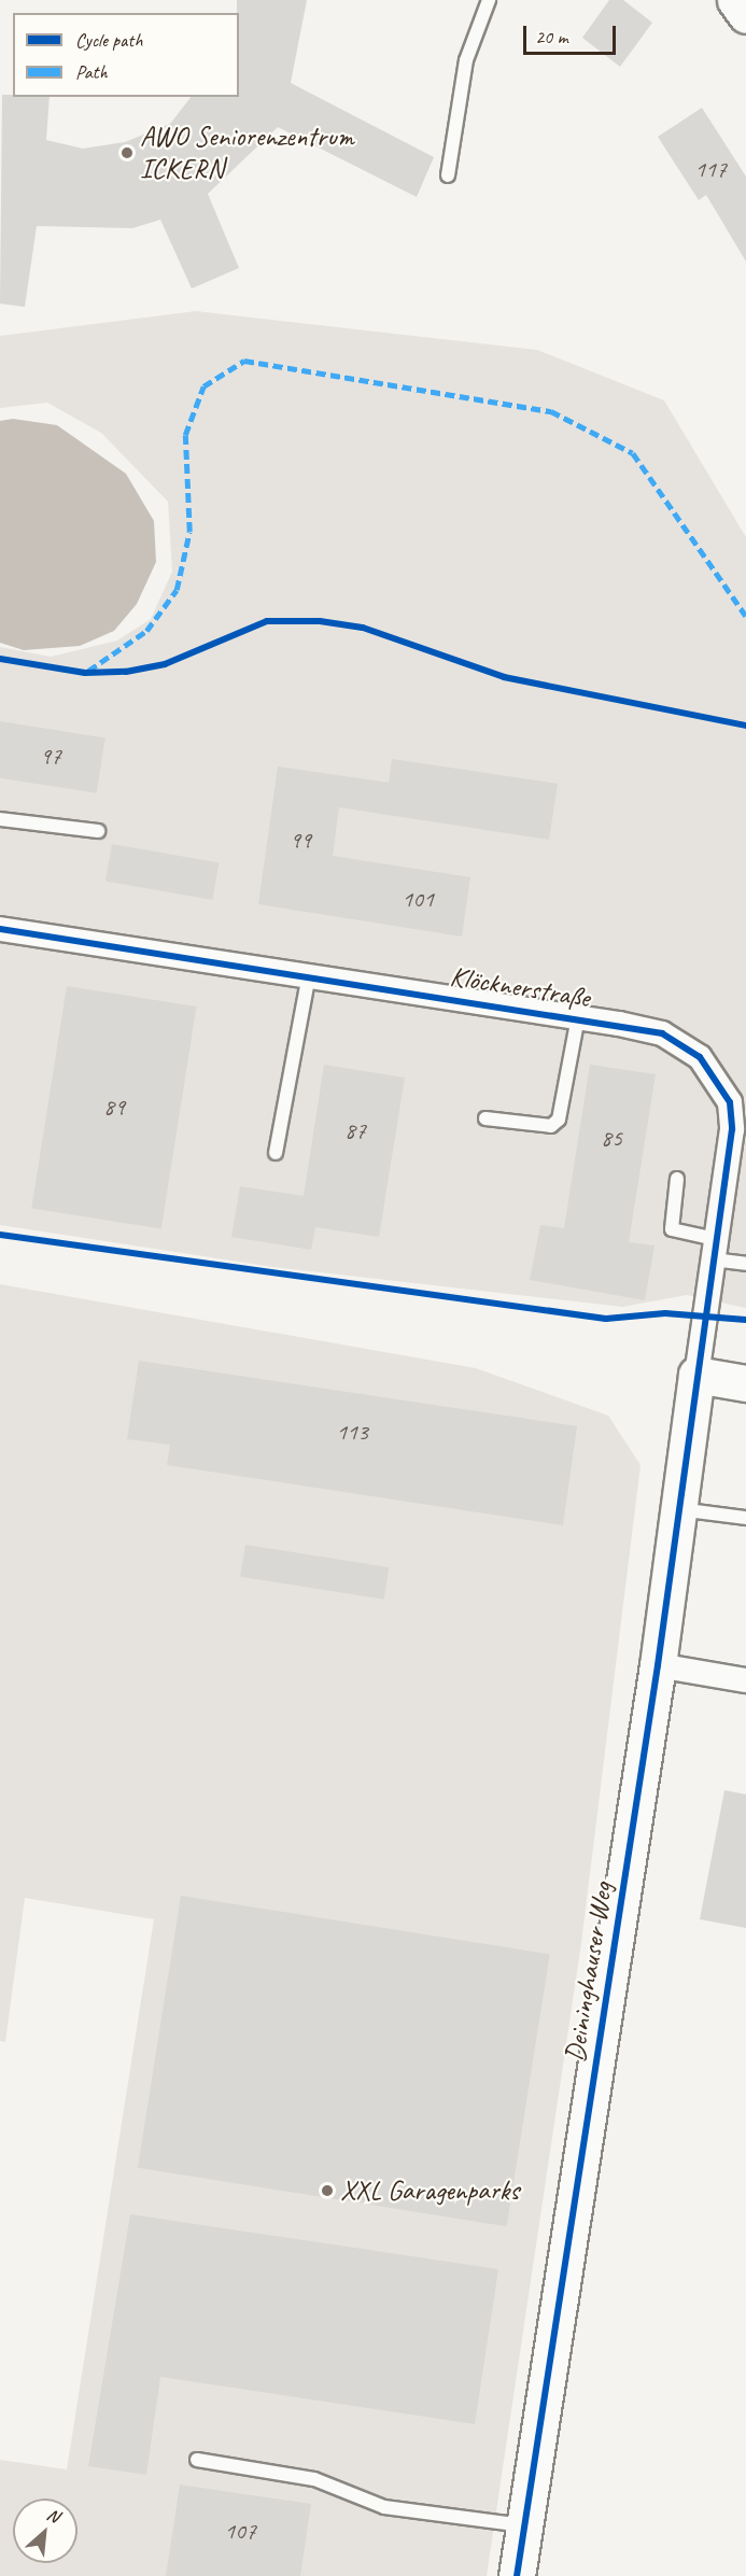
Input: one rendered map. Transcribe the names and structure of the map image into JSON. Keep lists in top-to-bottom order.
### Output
{
  "streets": {
    "street": ["Klöcknerstraße", "Deininghauser Weg"]
  },
  "crossings": [
    ["Klöcknerstraße", "Deininghauser Weg"]
  ],
  "places": ["AWO Seniorenzentrum ICKERN", "XXL Garagenparks"],
  "house_numbers": [
    "117",
    "97",
    "99",
    "101",
    "89",
    "87",
    "85",
    "113",
    "107"
  ],
  "legend": ["Cycle path", "Path"],
  "scale_bar": "20 m",
  "north": "top right"
}
